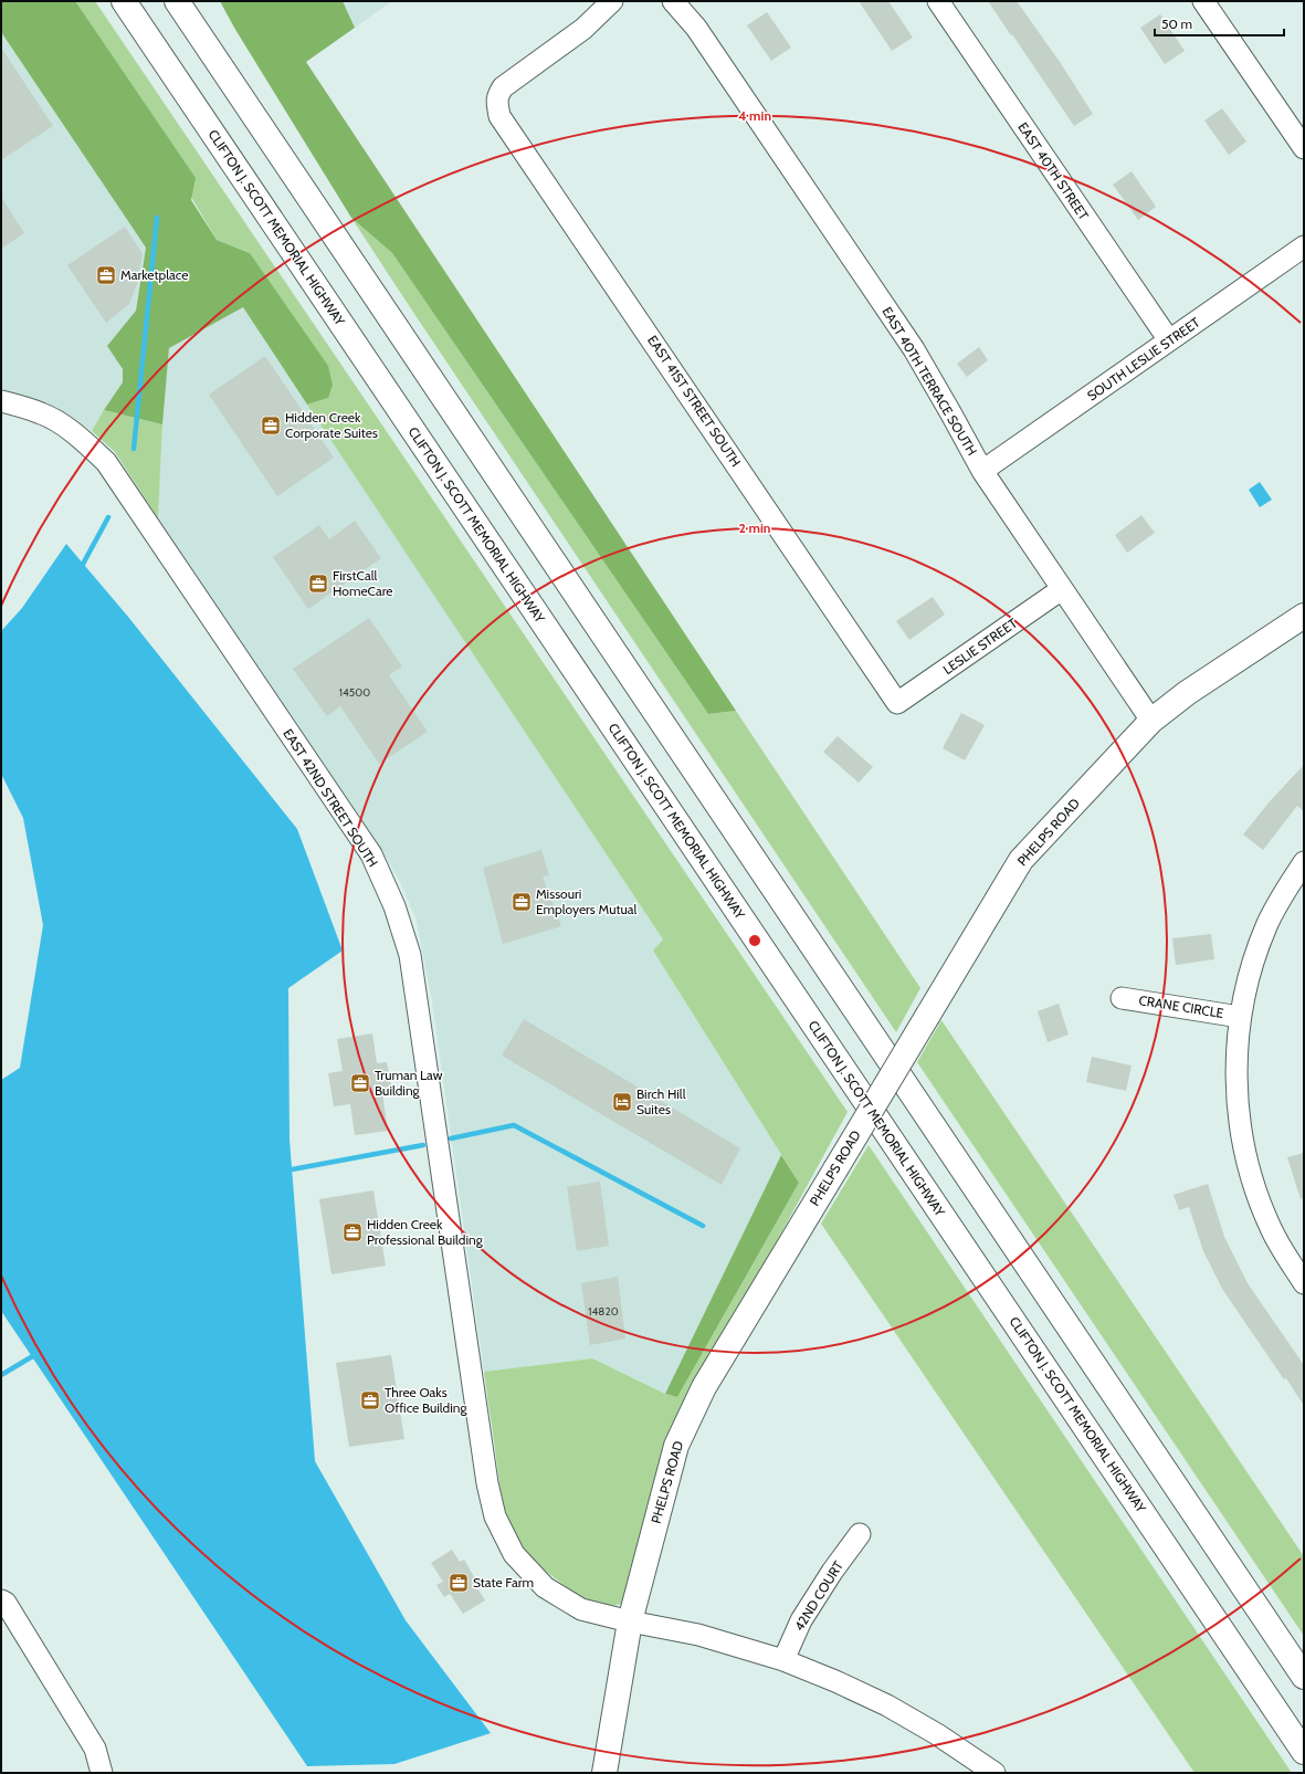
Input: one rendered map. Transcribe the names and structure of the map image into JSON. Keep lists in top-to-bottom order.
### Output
{
  "streets": {
    "main road": ["CLIFTON J. SCOTT MEMORIAL HIGHWAY", "PHELPS ROAD"],
    "street": [
      "EAST 40TH STREET",
      "SOUTH LESLIE STREET",
      "EAST 40TH TERRACE SOUTH",
      "EAST 41ST STREET SOUTH",
      "LESLIE STREET",
      "EAST 42ND STREET SOUTH",
      "CRANE CIRCLE",
      "42ND COURT"
    ]
  },
  "crossings": [
    ["EAST 40TH STREET", "SOUTH LESLIE STREET"],
    ["SOUTH LESLIE STREET", "EAST 40TH TERRACE SOUTH"],
    ["EAST 40TH TERRACE SOUTH", "LESLIE STREET"],
    ["EAST 40TH TERRACE SOUTH", "PHELPS ROAD"],
    ["EAST 41ST STREET SOUTH", "LESLIE STREET"],
    ["EAST 42ND STREET SOUTH", "PHELPS ROAD"],
    ["EAST 42ND STREET SOUTH", "42ND COURT"]
  ],
  "places": {
    "office": [
      "Marketplace",
      "Hidden Creek Corporate Suites",
      "FirstCall HomeCare",
      "Missouri Employers Mutual",
      "Truman Law Building",
      "Hidden Creek Professional Building",
      "Three Oaks Office Building",
      "State Farm"
    ],
    "hotel": ["Birch Hill Suites"]
  },
  "house_numbers": ["14500", "14820"],
  "scale_bar": "50 m",
  "rings": ["4 min", "2 min"]
}
